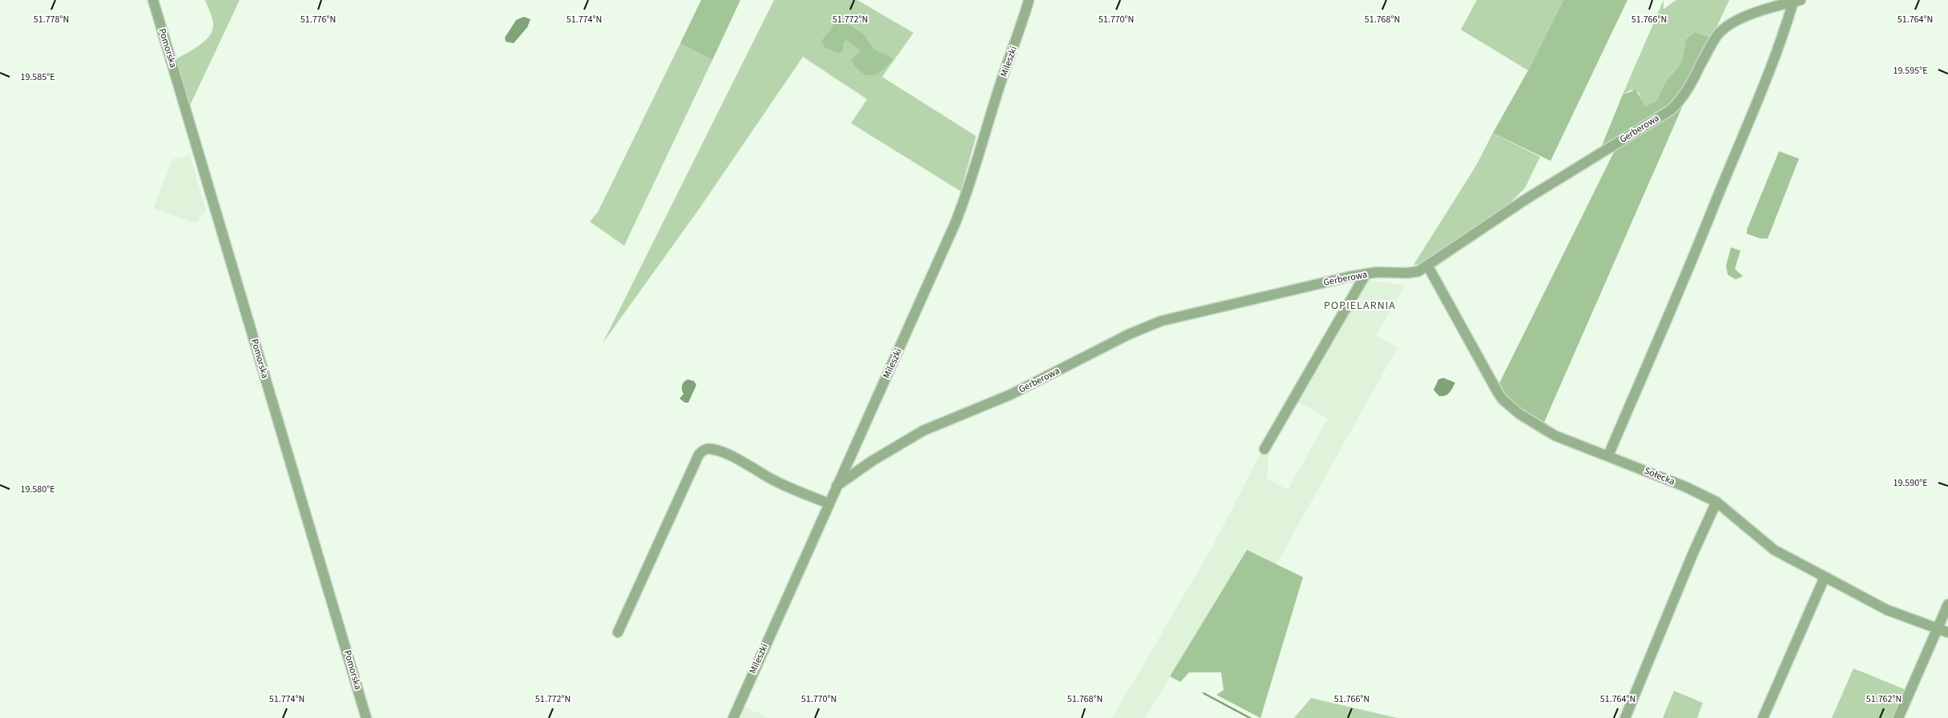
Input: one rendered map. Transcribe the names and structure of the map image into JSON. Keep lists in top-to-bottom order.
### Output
{
  "streets": {
    "street": [
      "Pomorska",
      "Mileszki",
      "Gerberowa",
      "Sołecka"
    ]
  },
  "crossings": [
    ["Mileszki", "Gerberowa"],
    ["Gerberowa", "Sołecka"]
  ],
  "districts": ["POPIELARNIA"],
  "coordinates": [
    "51.776°N",
    "51.774°N",
    "51.772°N",
    "51.770°N",
    "51.764°N",
    "51.778°N",
    "51.768°N",
    "51.766°N",
    "19.595°E",
    "19.585°E",
    "19.590°E",
    "19.580°E",
    "51.762°N"
  ]
}
